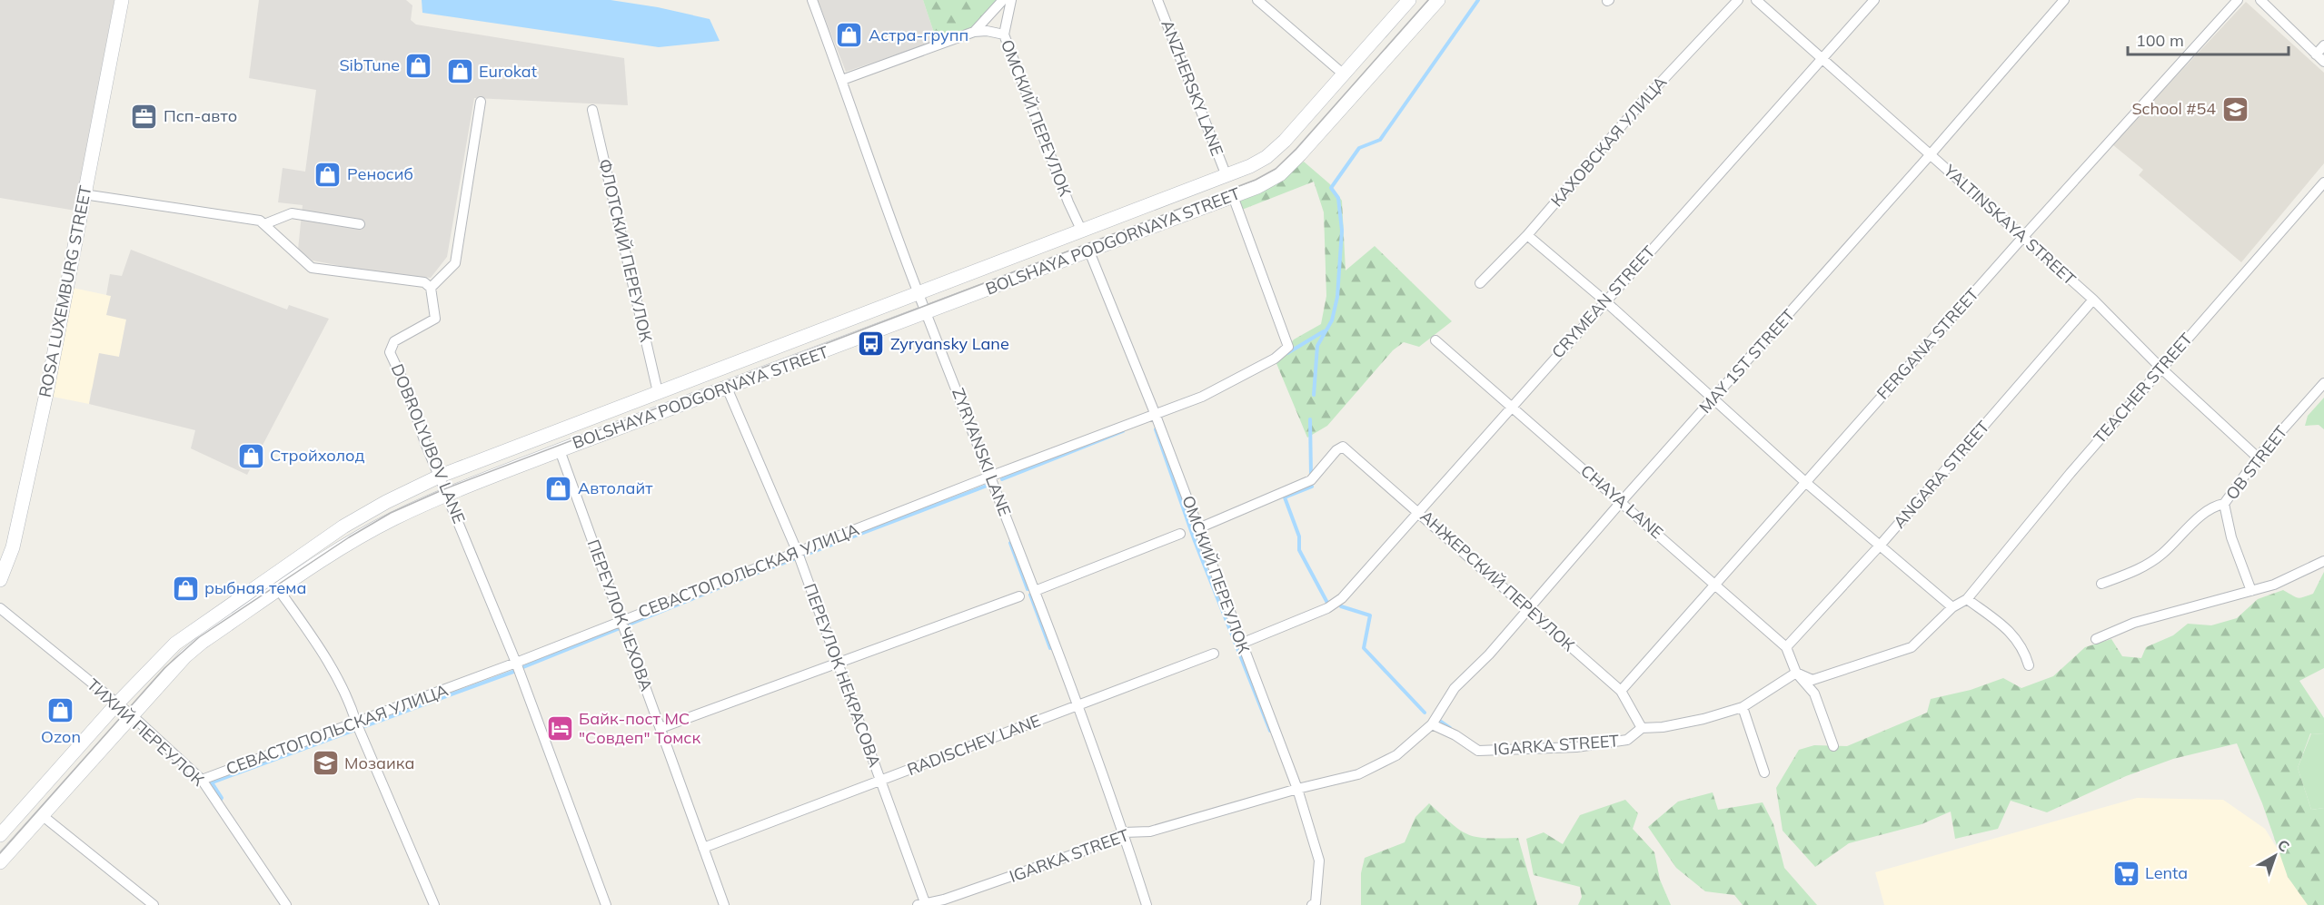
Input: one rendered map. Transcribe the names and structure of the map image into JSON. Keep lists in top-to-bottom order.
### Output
{
  "streets": {
    "main road": ["BOLSHAYA PODGORNAYA STREET", "ROSA LUXEMBURG STREET"],
    "street": [
      "ANZHERSKY LANE",
      "ОМСКИЙ ПЕРЕУЛОК",
      "КАХОВСКАЯ УЛИЦА",
      "YALTINSKAYA STREET",
      "ФЛОТСКИЙ ПЕРЕУЛОК",
      "CRYMEAN STREET",
      "FERGANA STREET",
      "MAY 1ST STREET",
      "TEACHER STREET",
      "DOBROLYUBOV LANE",
      "ZYRYANSKI LANE",
      "OB STREET",
      "ANGARA STREET",
      "CHAYA LANE",
      "СЕВАСТОПОЛЬСКАЯ УЛИЦА",
      "АНЖЕРСКИЙ ПЕРЕУЛОК",
      "ПЕРЕУЛОК ЧЕХОВА",
      "ПЕРЕУЛОК НЕКРАСОВА",
      "ТИХИЙ ПЕРЕУЛОК",
      "RADISCHEV LANE",
      "IGARKA STREET"
    ]
  },
  "crossings": [
    ["ANZHERSKY LANE", "BOLSHAYA PODGORNAYA STREET"],
    ["ОМСКИЙ ПЕРЕУЛОК", "BOLSHAYA PODGORNAYA STREET"],
    ["ОМСКИЙ ПЕРЕУЛОК", "CRYMEAN STREET"],
    ["ОМСКИЙ ПЕРЕУЛОК", "СЕВАСТОПОЛЬСКАЯ УЛИЦА"],
    ["ОМСКИЙ ПЕРЕУЛОК", "АНЖЕРСКИЙ ПЕРЕУЛОК"],
    ["ОМСКИЙ ПЕРЕУЛОК", "IGARKA STREET"],
    ["YALTINSKAYA STREET", "CRYMEAN STREET"],
    ["YALTINSKAYA STREET", "FERGANA STREET"],
    ["YALTINSKAYA STREET", "MAY 1ST STREET"],
    ["YALTINSKAYA STREET", "TEACHER STREET"],
    ["YALTINSKAYA STREET", "OB STREET"],
    ["YALTINSKAYA STREET", "ANGARA STREET"],
    ["BOLSHAYA PODGORNAYA STREET", "ФЛОТСКИЙ ПЕРЕУЛОК"],
    ["BOLSHAYA PODGORNAYA STREET", "DOBROLYUBOV LANE"],
    ["BOLSHAYA PODGORNAYA STREET", "ZYRYANSKI LANE"],
    ["BOLSHAYA PODGORNAYA STREET", "СЕВАСТОПОЛЬСКАЯ УЛИЦА"],
    ["BOLSHAYA PODGORNAYA STREET", "ПЕРЕУЛОК ЧЕХОВА"],
    ["BOLSHAYA PODGORNAYA STREET", "ПЕРЕУЛОК НЕКРАСОВА"],
    ["BOLSHAYA PODGORNAYA STREET", "ТИХИЙ ПЕРЕУЛОК"],
    ["CRYMEAN STREET", "CHAYA LANE"],
    ["CRYMEAN STREET", "АНЖЕРСКИЙ ПЕРЕУЛОК"],
    ["FERGANA STREET", "CHAYA LANE"],
    ["FERGANA STREET", "АНЖЕРСКИЙ ПЕРЕУЛОК"],
    ["MAY 1ST STREET", "CHAYA LANE"],
    ["MAY 1ST STREET", "АНЖЕРСКИЙ ПЕРЕУЛОК"],
    ["MAY 1ST STREET", "IGARKA STREET"],
    ["DOBROLYUBOV LANE", "СЕВАСТОПОЛЬСКАЯ УЛИЦА"],
    ["ZYRYANSKI LANE", "СЕВАСТОПОЛЬСКАЯ УЛИЦА"],
    ["ZYRYANSKI LANE", "RADISCHEV LANE"],
    ["ZYRYANSKI LANE", "IGARKA STREET"],
    ["ANGARA STREET", "CHAYA LANE"],
    ["CHAYA LANE", "IGARKA STREET"],
    ["СЕВАСТОПОЛЬСКАЯ УЛИЦА", "ПЕРЕУЛОК ЧЕХОВА"],
    ["СЕВАСТОПОЛЬСКАЯ УЛИЦА", "ПЕРЕУЛОК НЕКРАСОВА"],
    ["СЕВАСТОПОЛЬСКАЯ УЛИЦА", "ТИХИЙ ПЕРЕУЛОК"],
    ["АНЖЕРСКИЙ ПЕРЕУЛОК", "IGARKA STREET"],
    ["ПЕРЕУЛОК ЧЕХОВА", "RADISCHEV LANE"],
    ["ПЕРЕУЛОК НЕКРАСОВА", "RADISCHEV LANE"],
    ["ПЕРЕУЛОК НЕКРАСОВА", "IGARKA STREET"]
  ],
  "places": {
    "shop": [
      "Астра-групп",
      "SibTune",
      "Eurokat",
      "Реносиб",
      "Стройхолод",
      "Автолайт",
      "рыбная тема",
      "Ozon"
    ],
    "school or university": ["School #54", "Мозаика"],
    "office": ["Псп-авто"],
    "bus stop": ["Zyryansky Lane"],
    "hotel": ["Байк-пост MC \"Совдеп\" Томск"],
    "supermarket": ["Lenta"]
  },
  "scale_bar": "100 m",
  "north": "top right"
}
